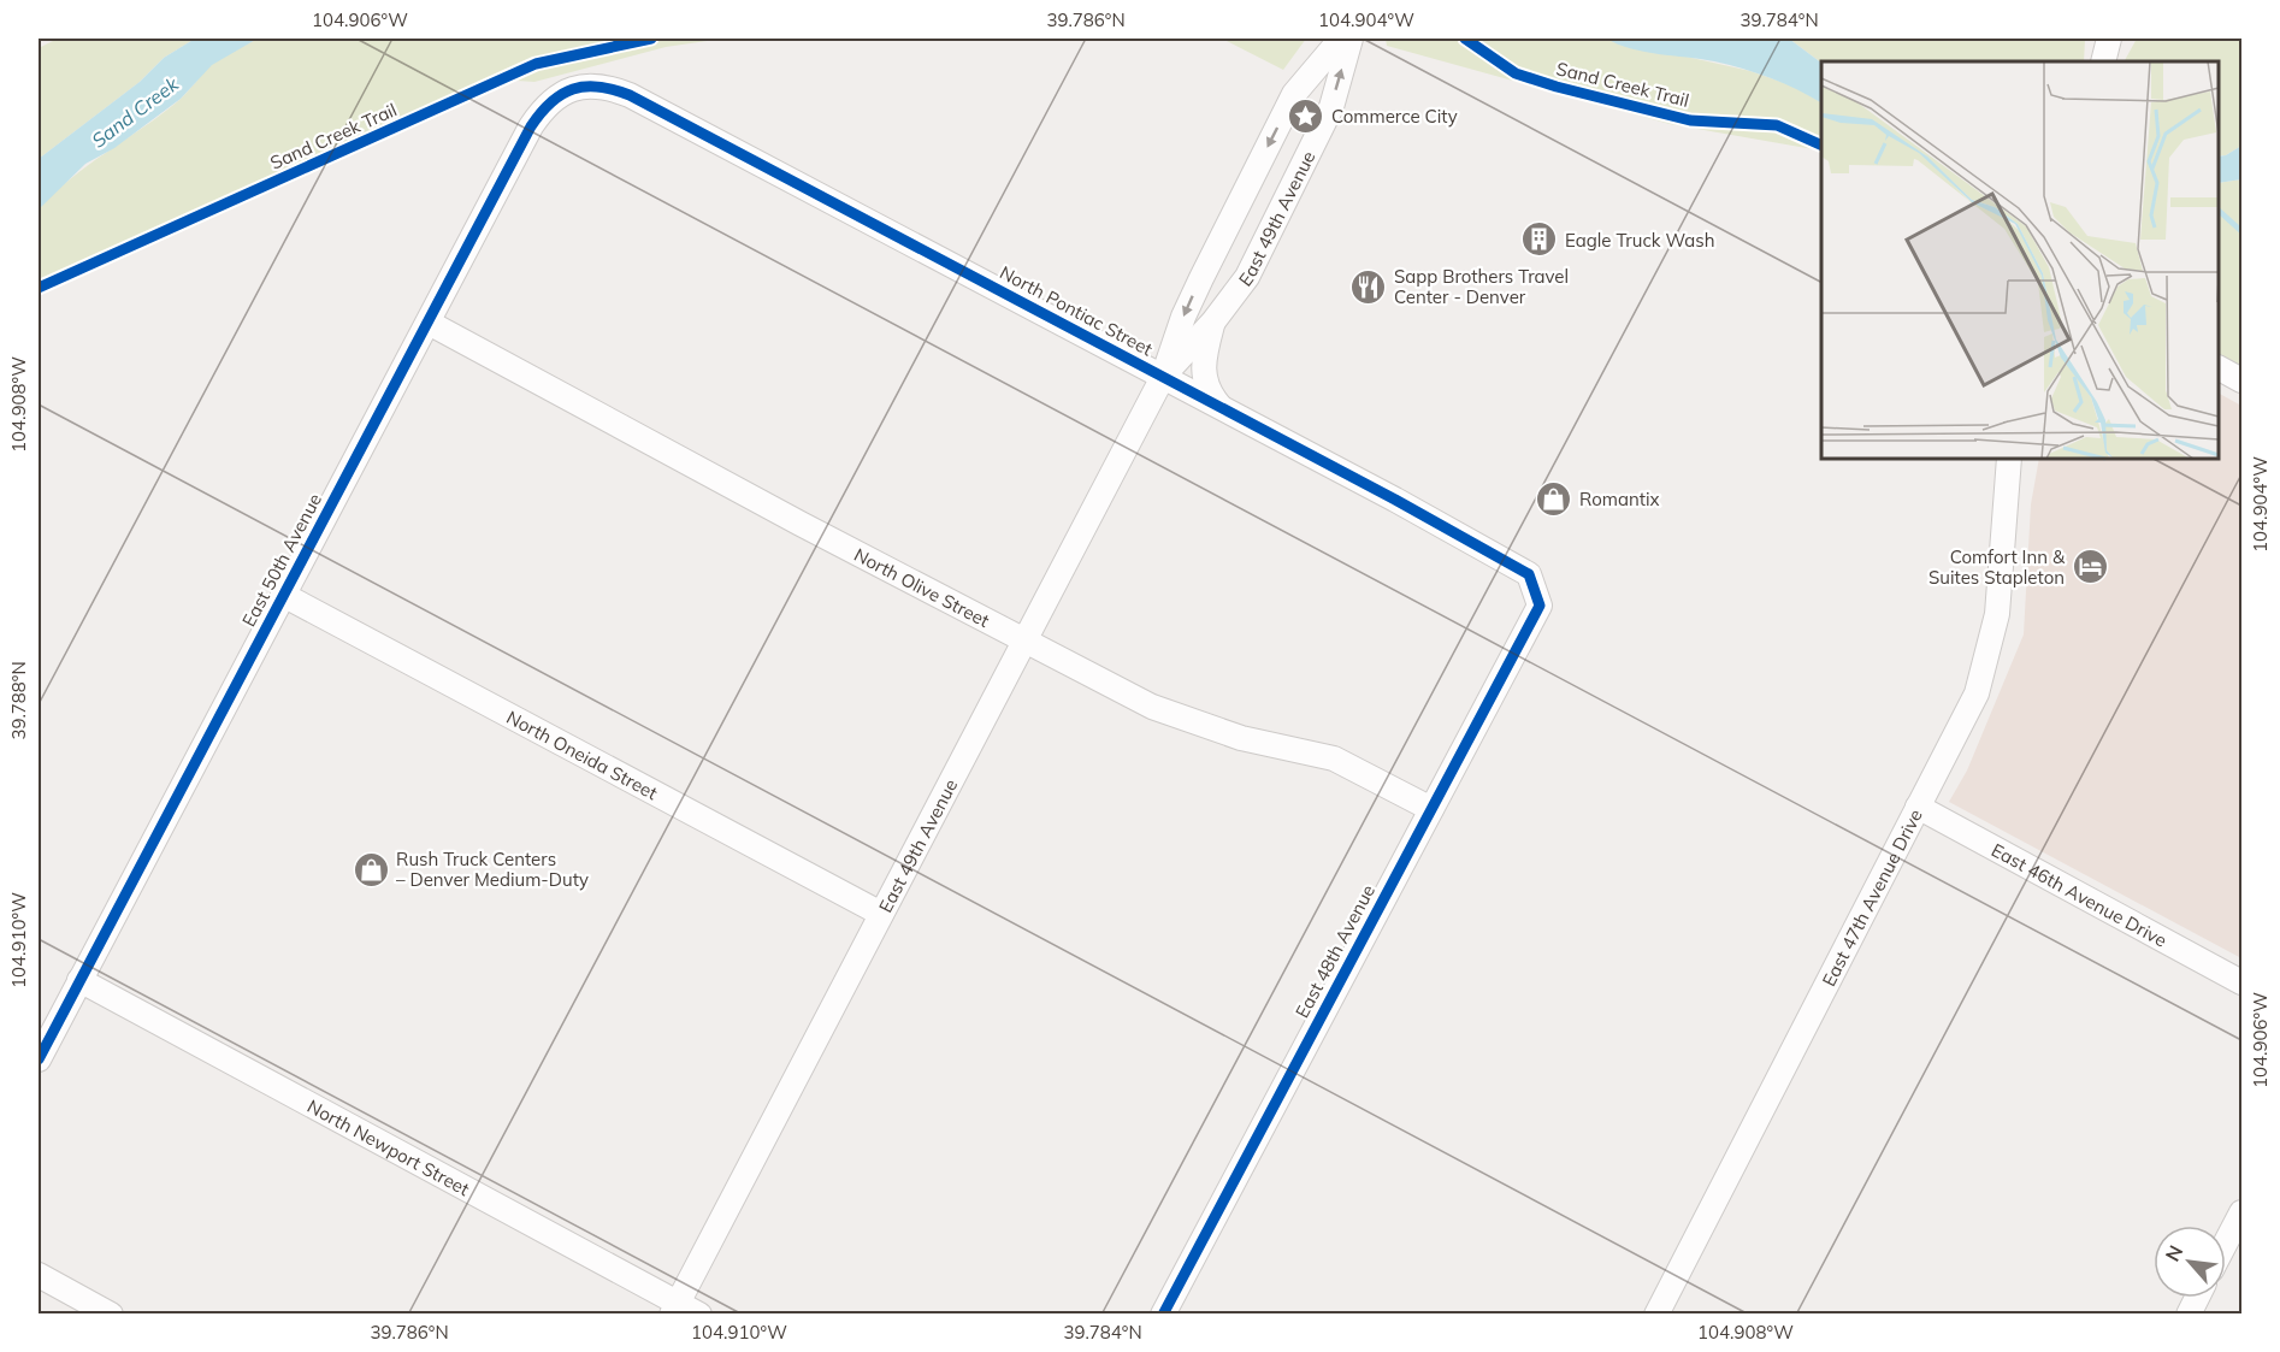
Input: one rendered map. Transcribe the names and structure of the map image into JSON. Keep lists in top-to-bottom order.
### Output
{
  "streets": {
    "street": [
      "East 49th Avenue",
      "North Pontiac Street",
      "East 50th Avenue",
      "North Olive Street",
      "North Oneida Street",
      "East 46th Avenue Drive",
      "East 47th Avenue Drive",
      "East 48th Avenue",
      "North Newport Street"
    ],
    "cycle path": ["Sand Creek Trail"]
  },
  "crossings": [
    ["East 49th Avenue", "North Pontiac Street"],
    ["East 49th Avenue", "North Olive Street"],
    ["East 49th Avenue", "North Oneida Street"],
    ["East 49th Avenue", "North Newport Street"],
    ["North Pontiac Street", "East 50th Avenue"],
    ["North Pontiac Street", "East 48th Avenue"],
    ["East 50th Avenue", "North Olive Street"],
    ["East 50th Avenue", "North Oneida Street"],
    ["East 50th Avenue", "North Newport Street"],
    ["North Olive Street", "East 48th Avenue"],
    ["East 46th Avenue Drive", "East 47th Avenue Drive"]
  ],
  "water": ["Sand Creek"],
  "places": {
    "place": ["Commerce City"],
    "building": ["Eagle Truck Wash"],
    "restaurant": ["Sapp Brothers Travel Center - Denver"],
    "shop": ["Romantix", "Rush Truck Centers – Denver Medium-Duty"],
    "hotel": ["Comfort Inn & Suites Stapleton"]
  },
  "north": "top left",
  "coordinates": [
    "104.906°W",
    "39.786°N",
    "104.904°W",
    "39.784°N",
    "104.908°W",
    "39.788°N",
    "104.910°W"
  ]
}
